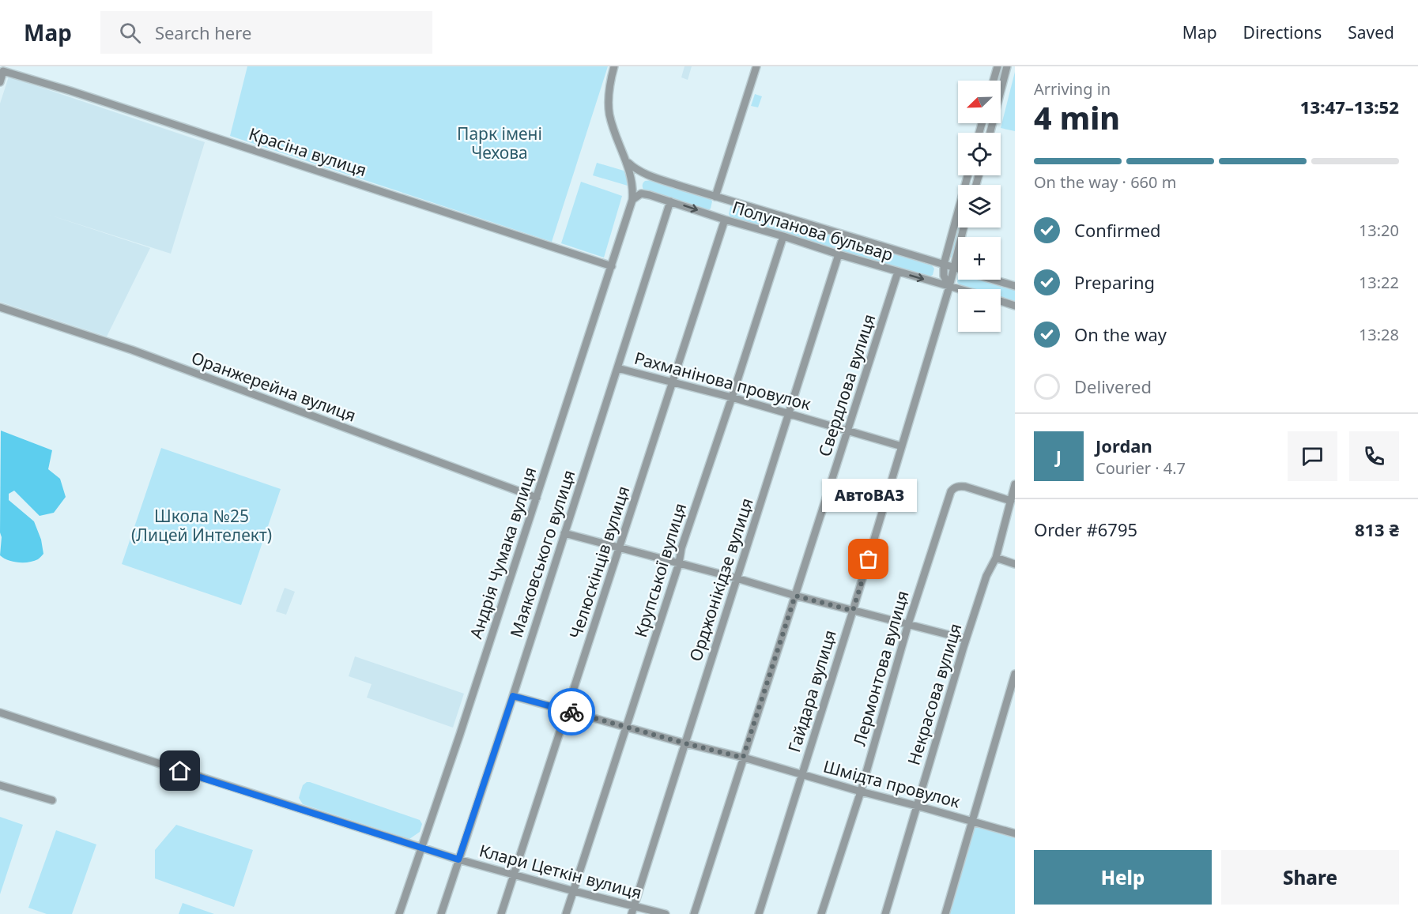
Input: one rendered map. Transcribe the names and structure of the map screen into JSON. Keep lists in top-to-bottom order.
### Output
{
  "streets": {
    "street": [
      "Красіна вулиця",
      "Полупанова бульвар",
      "Рахманінова провулок",
      "Свердлова вулиця",
      "Оранжерейна вулиця",
      "Андрія Чумака вулиця",
      "Маяковського вулиця",
      "Челюскінців вулиця",
      "Крупської вулиця",
      "Орджонікідзе вулиця",
      "Лермонтова вулиця",
      "Гайдара вулиця",
      "Некрасова вулиця",
      "Шмідта провулок",
      "Клари Цеткін вулиця"
    ]
  },
  "crossings": [
    ["Красіна вулиця", "Андрія Чумака вулиця"],
    ["Полупанова бульвар", "Свердлова вулиця"],
    ["Полупанова бульвар", "Андрія Чумака вулиця"],
    ["Полупанова бульвар", "Маяковського вулиця"],
    ["Полупанова бульвар", "Челюскінців вулиця"],
    ["Полупанова бульвар", "Крупської вулиця"],
    ["Полупанова бульвар", "Орджонікідзе вулиця"],
    ["Полупанова бульвар", "Гайдара вулиця"],
    ["Рахманінова провулок", "Свердлова вулиця"],
    ["Рахманінова провулок", "Маяковського вулиця"],
    ["Рахманінова провулок", "Челюскінців вулиця"],
    ["Рахманінова провулок", "Крупської вулиця"],
    ["Рахманінова провулок", "Орджонікідзе вулиця"],
    ["Рахманінова провулок", "Гайдара вулиця"],
    ["Свердлова вулиця", "Шмідта провулок"],
    ["Оранжерейна вулиця", "Андрія Чумака вулиця"],
    ["Андрія Чумака вулиця", "Клари Цеткін вулиця"],
    ["Маяковського вулиця", "Шмідта провулок"],
    ["Маяковського вулиця", "Клари Цеткін вулиця"],
    ["Челюскінців вулиця", "Шмідта провулок"],
    ["Челюскінців вулиця", "Клари Цеткін вулиця"],
    ["Крупської вулиця", "Шмідта провулок"],
    ["Крупської вулиця", "Клари Цеткін вулиця"],
    ["Орджонікідзе вулиця", "Шмідта провулок"],
    ["Орджонікідзе вулиця", "Клари Цеткін вулиця"],
    ["Лермонтова вулиця", "Некрасова вулиця"],
    ["Лермонтова вулиця", "Шмідта провулок"],
    ["Гайдара вулиця", "Шмідта провулок"],
    ["Некрасова вулиця", "Шмідта провулок"]
  ],
  "parks": ["Парк імені Чехова", "Школа №25 (Лицей Интелект)"],
  "places": ["АвтоВАЗ"],
  "north": "bottom left",
  "page": {
    "header": "Map",
    "search": "Search here",
    "nav": ["Map", "Directions", "Saved"],
    "heading": ["4 min", "Arriving in", "13:47–13:52"],
    "panel": [
      "Jordan",
      "Courier · 4.7",
      "Order #6795",
      "813 ₴"
    ],
    "map_buttons": ["+", "−"],
    "bar": "On the way · 660 m",
    "list": [
      ["Confirmed", "13:20"],
      ["Preparing", "13:22"],
      ["On the way", "13:28"],
      "Delivered"
    ],
    "round": "J",
    "bubble": "АвтоВАЗ",
    "buttons": ["Help", "Share"]
  }
}
